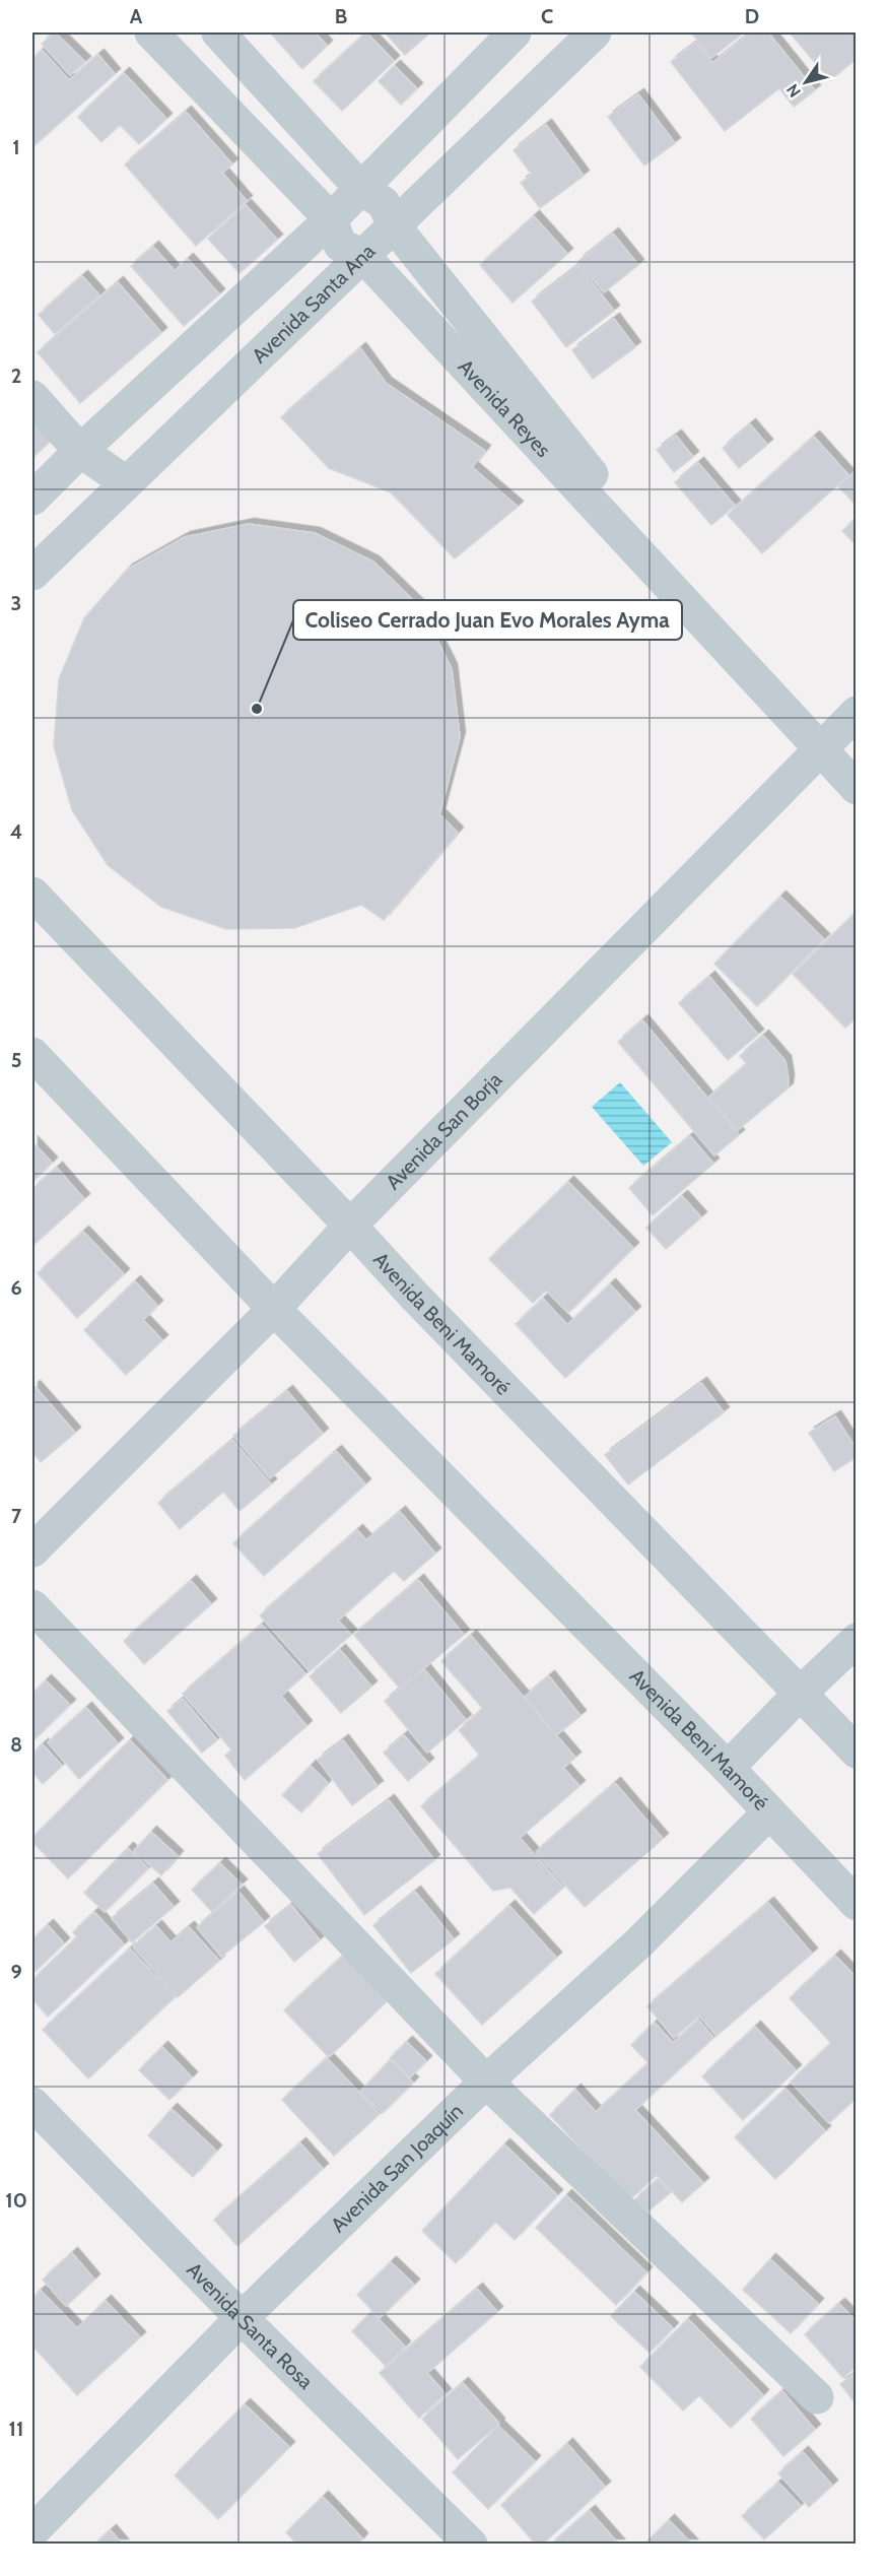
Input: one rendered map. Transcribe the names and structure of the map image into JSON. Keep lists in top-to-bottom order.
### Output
{
  "streets": {
    "street": [
      "Avenida Santa Ana",
      "Avenida Reyes",
      "Avenida San Borja",
      "Avenida Beni Mamoré",
      "Avenida San Joaquín",
      "Avenida Santa Rosa"
    ]
  },
  "crossings": [
    ["Avenida Santa Ana", "Avenida Reyes"],
    ["Avenida Reyes", "Avenida San Borja"],
    ["Avenida San Borja", "Avenida Beni Mamoré"],
    ["Avenida Beni Mamoré", "Avenida San Joaquín"],
    ["Avenida San Joaquín", "Avenida Santa Rosa"]
  ],
  "places": ["Coliseo Cerrado Juan Evo Morales Ayma"],
  "north": "bottom left",
  "grid": {
    "columns": [
      "A",
      "B",
      "C",
      "D"
    ],
    "rows": [
      "1",
      "2",
      "3",
      "4",
      "5",
      "6",
      "7",
      "8",
      "9",
      "10",
      "11"
    ]
  }
}
